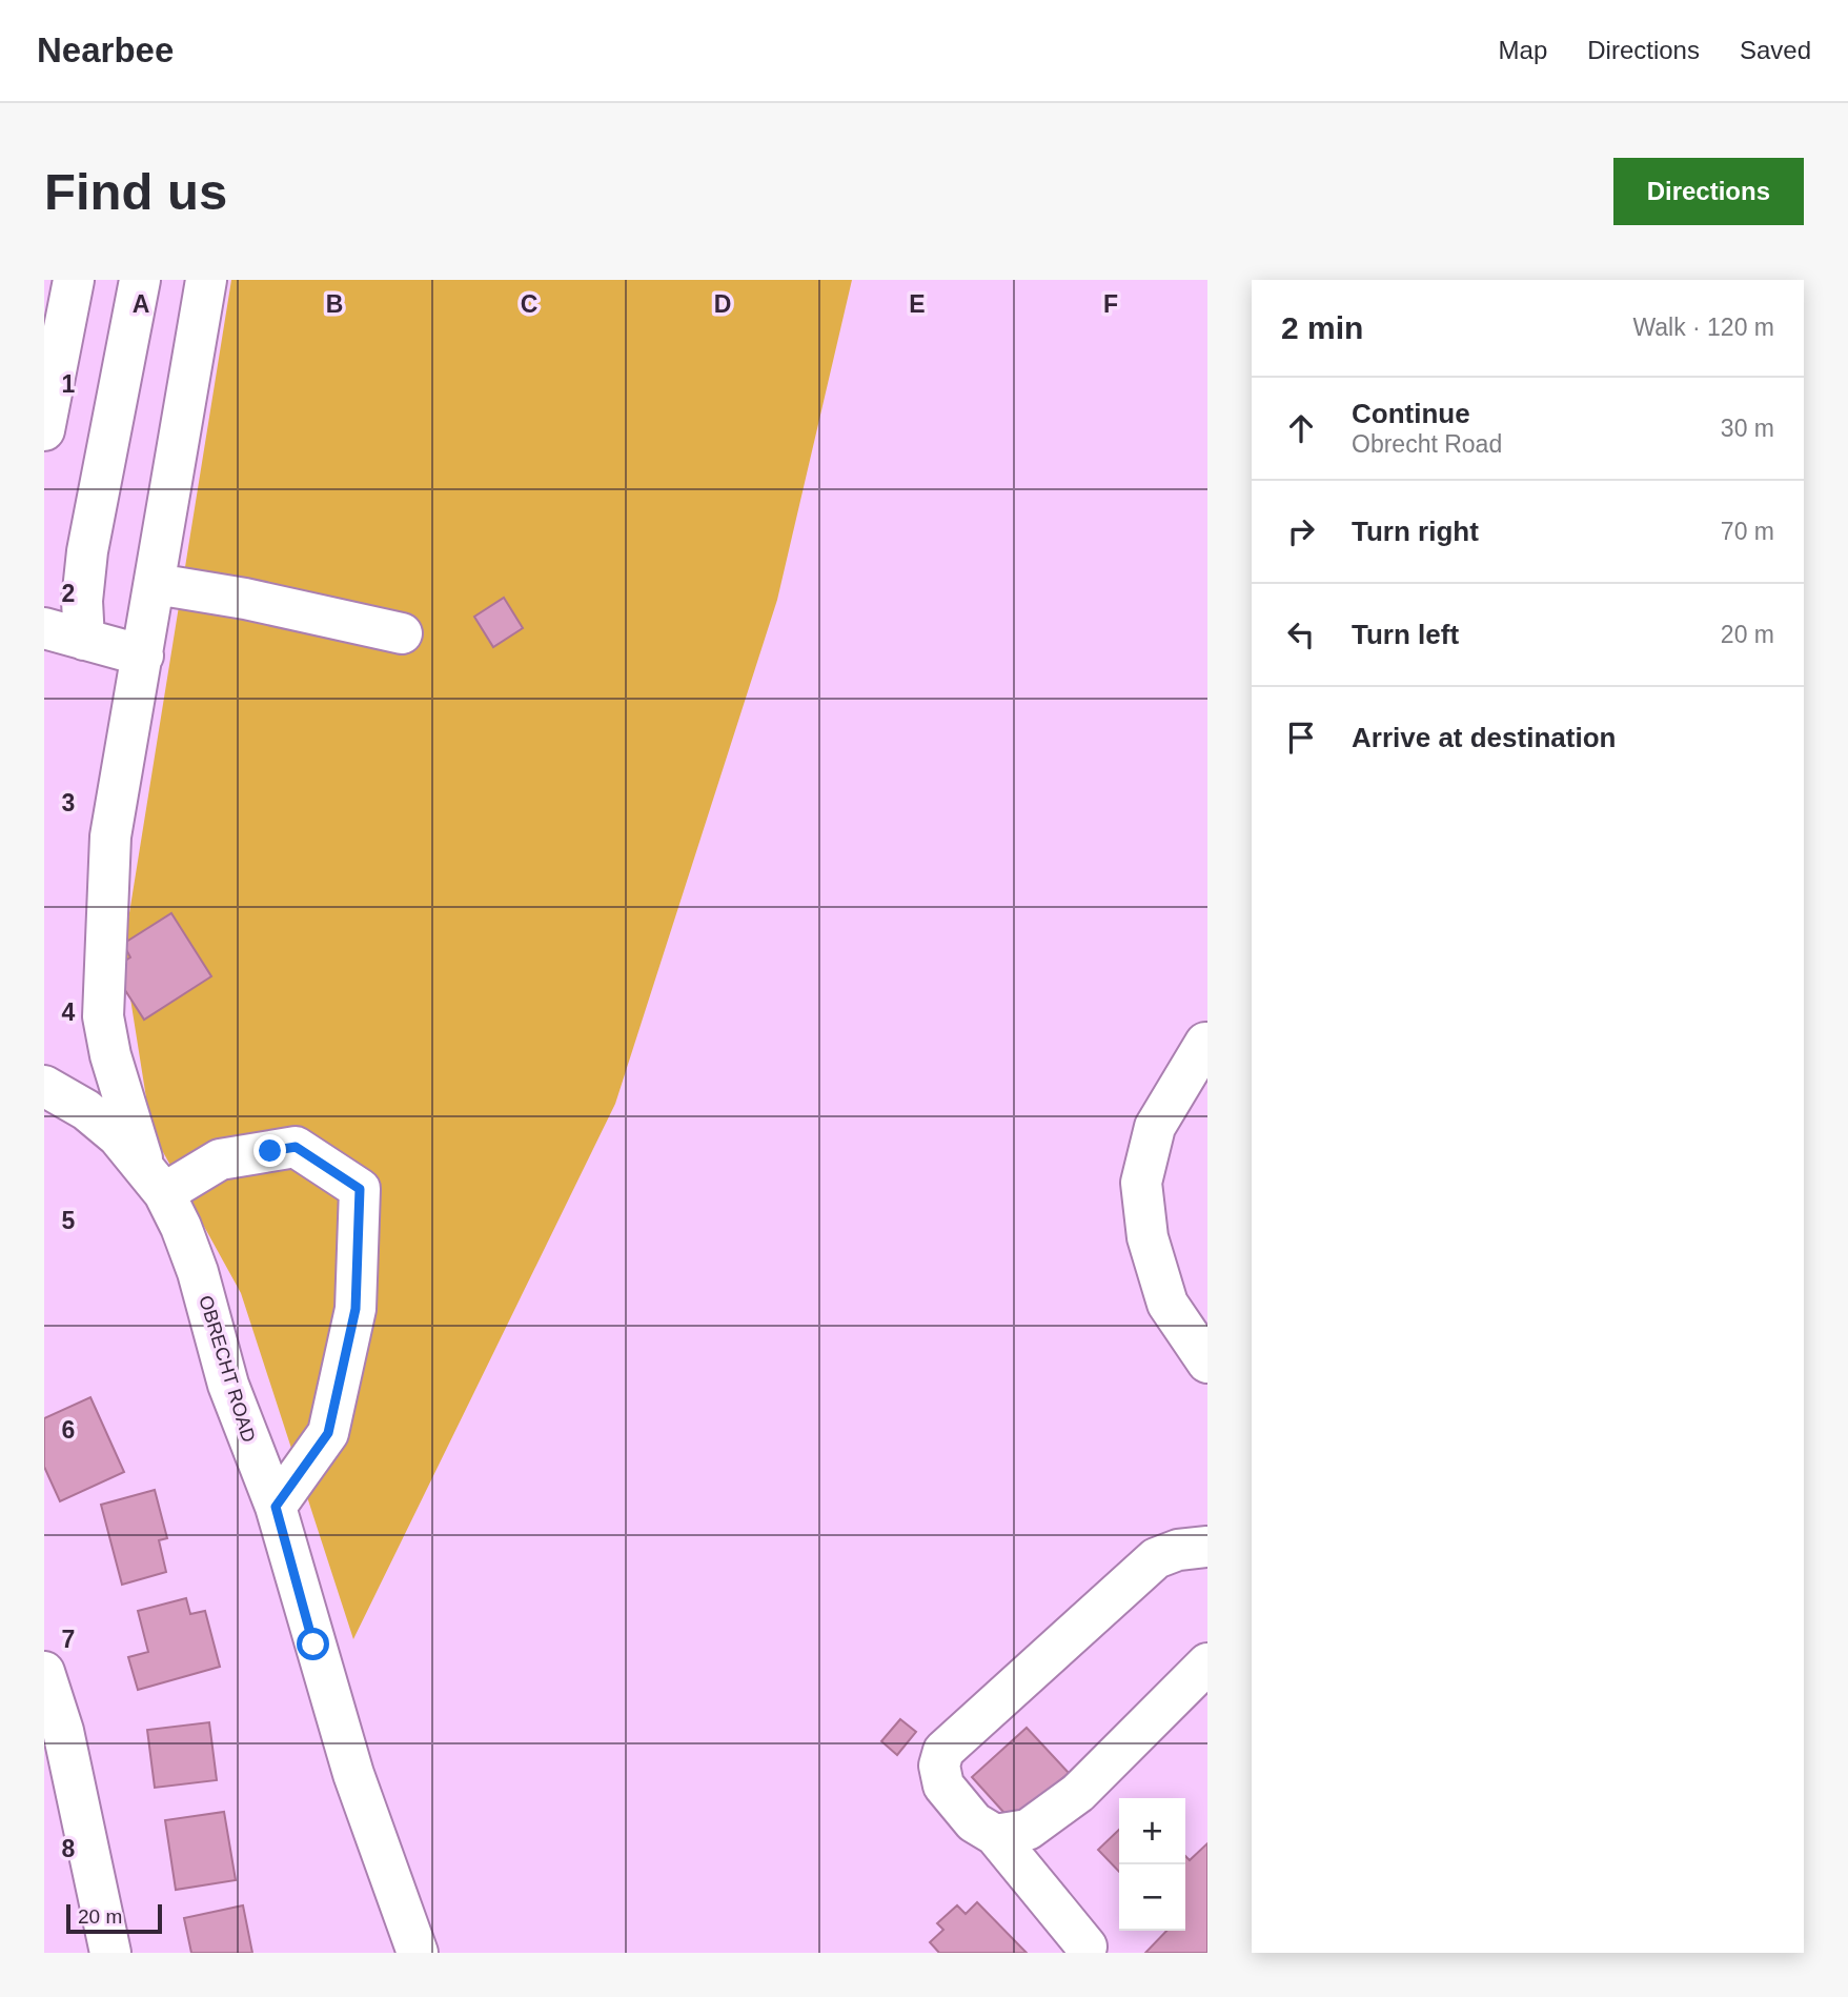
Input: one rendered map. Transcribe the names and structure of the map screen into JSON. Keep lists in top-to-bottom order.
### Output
{
  "streets": {
    "street": ["OBRECHT ROAD"]
  },
  "scale_bar": "20 m",
  "page": {
    "header": "Nearbee",
    "nav": ["Map", "Directions", "Saved"],
    "buttons": "Directions",
    "title": "Find us",
    "heading": ["2 min", "Walk · 120 m"],
    "list": [
      ["Continue", "Obrecht Road", "30 m"],
      ["Turn right", "70 m"],
      ["Turn left", "20 m"],
      "Arrive at destination"
    ],
    "map_buttons": ["+", "−"],
    "scale": "20 m"
  },
  "grid": {
    "columns": [
      "A",
      "B",
      "C",
      "D",
      "E",
      "F"
    ],
    "rows": [
      "1",
      "2",
      "3",
      "4",
      "5",
      "6",
      "7",
      "8"
    ]
  }
}
